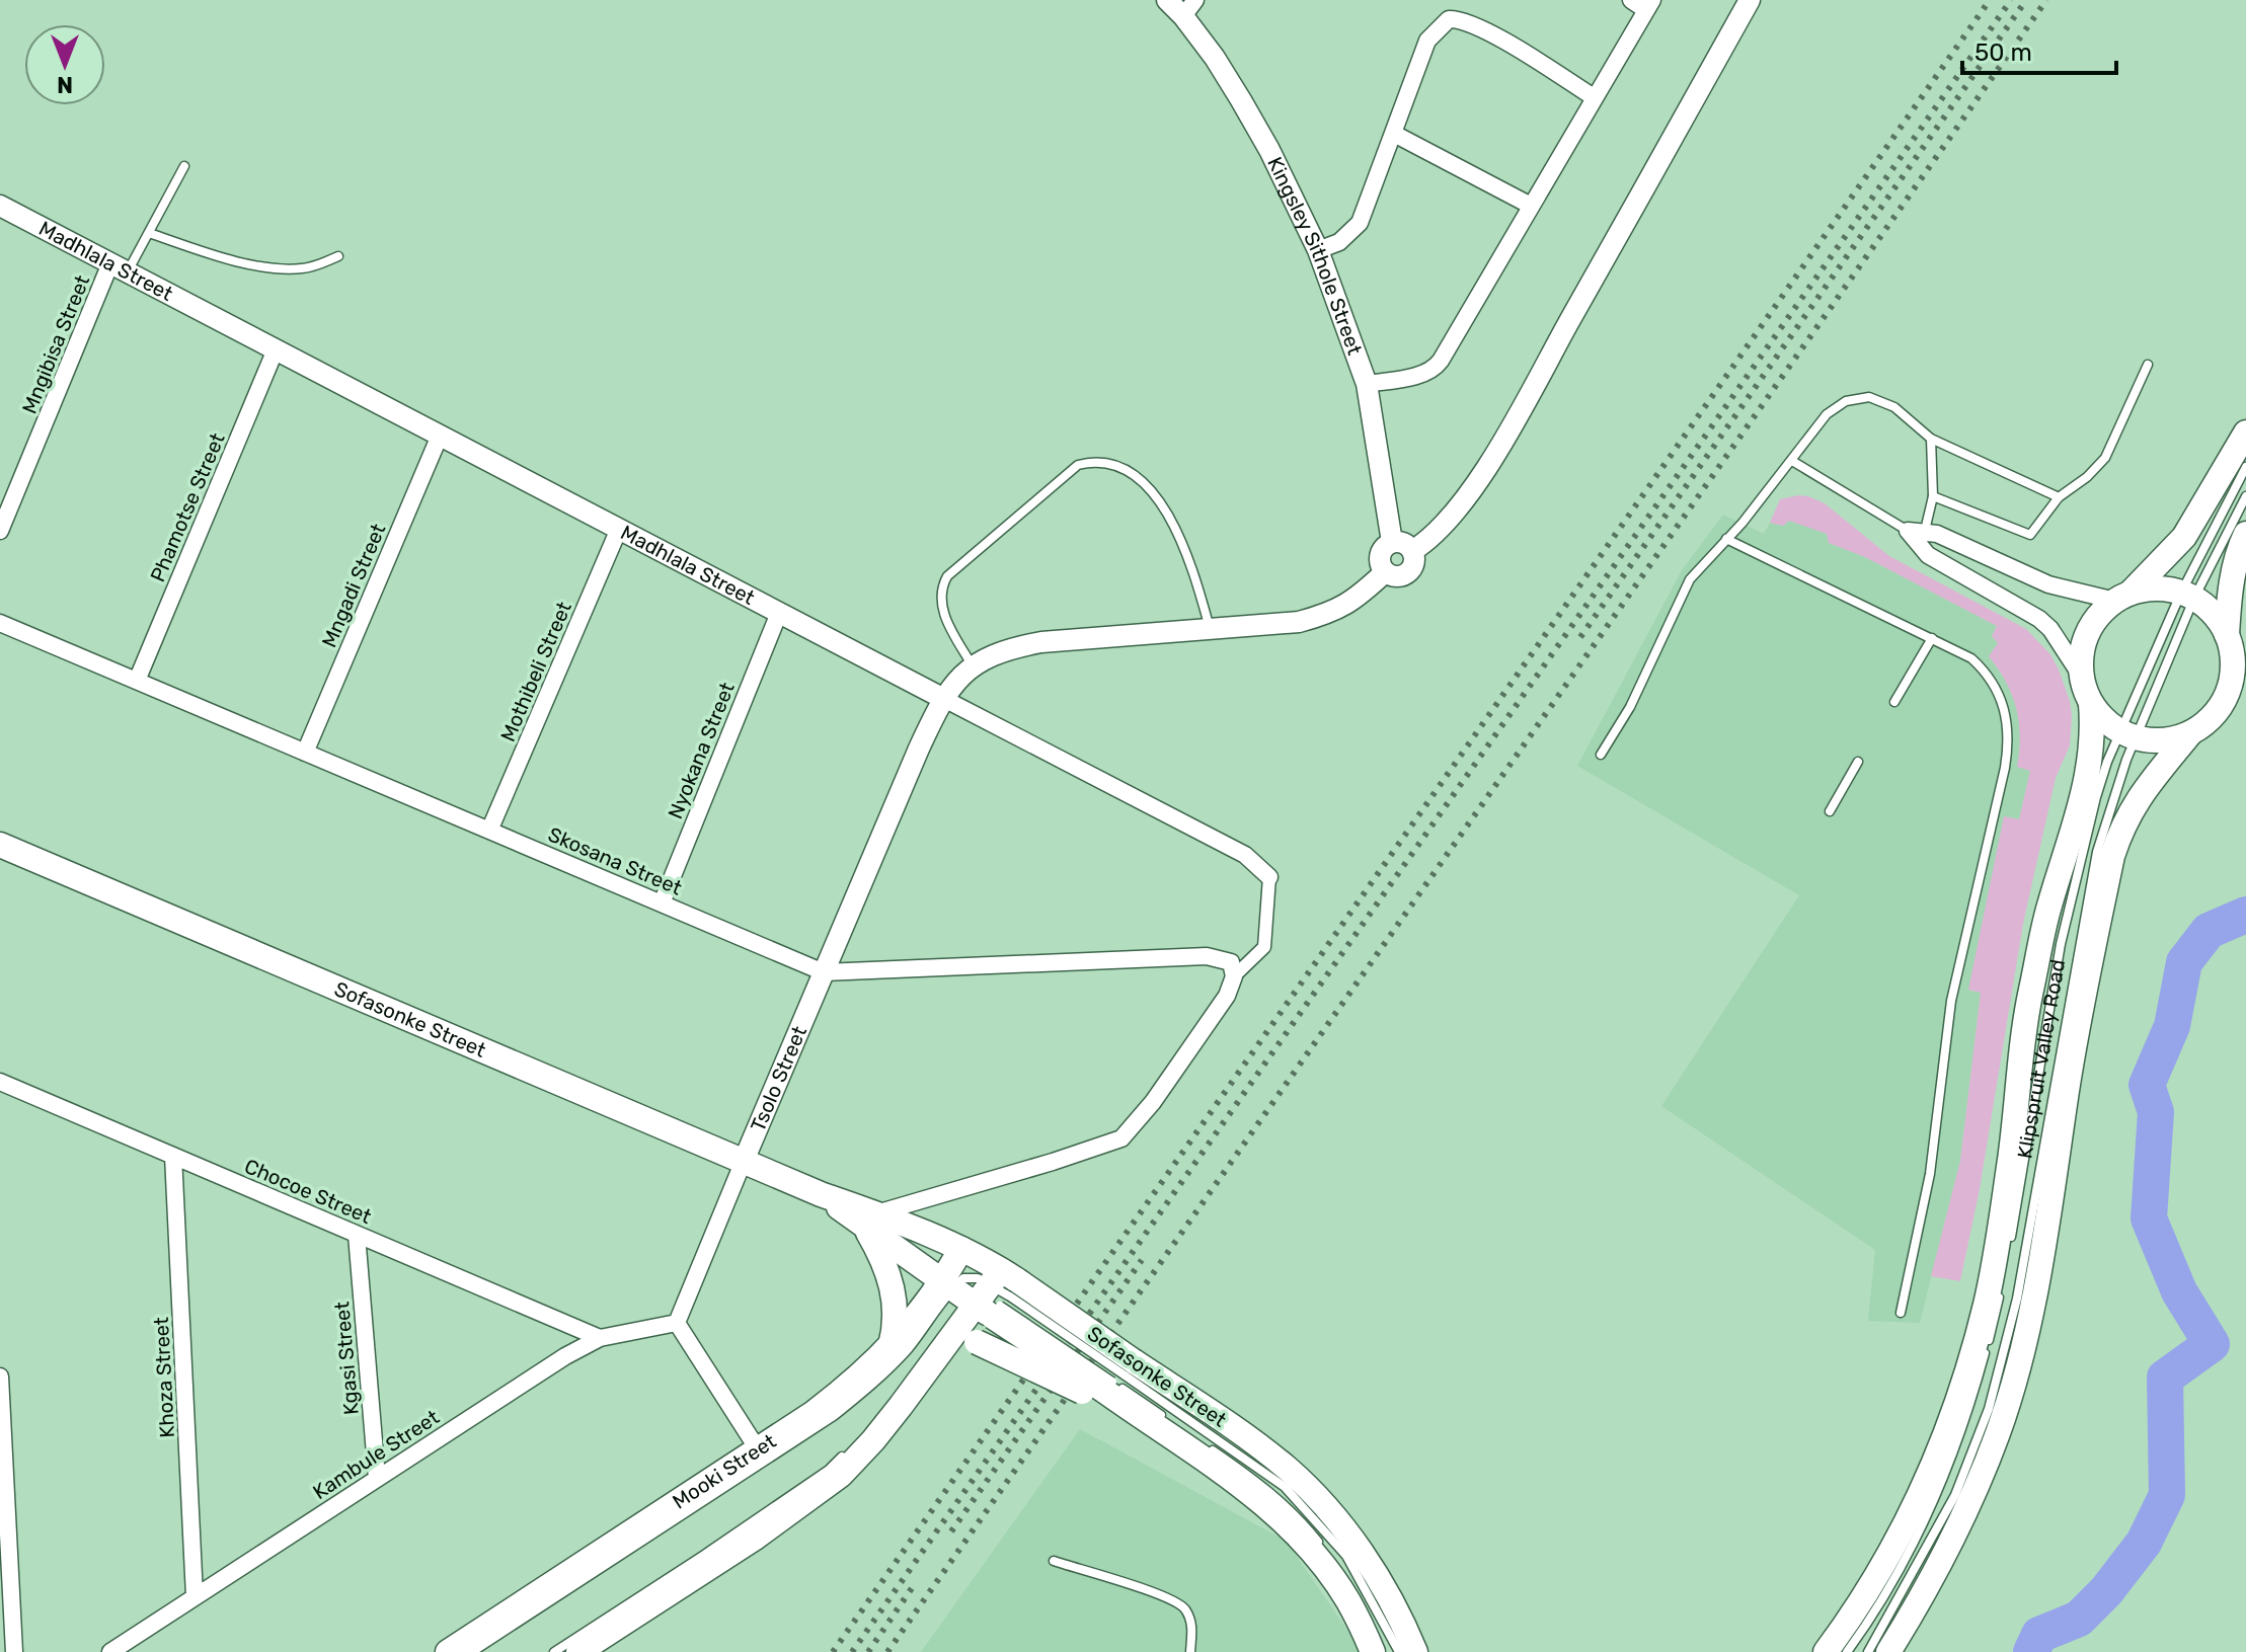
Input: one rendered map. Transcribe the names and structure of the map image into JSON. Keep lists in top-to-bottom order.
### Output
{
  "streets": {
    "main road": ["Sofasonke Street", "Klipspruit Valley Road", "Mooki Street"],
    "street": [
      "Kingsley Sithole Street",
      "Madhlala Street",
      "Mngibisa Street",
      "Phamotse Street",
      "Mngadi Street",
      "Mothibeli Street",
      "Nyokana Street",
      "Skosana Street",
      "Tsolo Street",
      "Chocoe Street",
      "Kgasi Street",
      "Khoza Street",
      "Kambule Street"
    ]
  },
  "crossings": [
    ["Kingsley Sithole Street", "Tsolo Street"],
    ["Madhlala Street", "Mngibisa Street"],
    ["Madhlala Street", "Phamotse Street"],
    ["Madhlala Street", "Mngadi Street"],
    ["Madhlala Street", "Mothibeli Street"],
    ["Madhlala Street", "Nyokana Street"],
    ["Madhlala Street", "Skosana Street"],
    ["Madhlala Street", "Tsolo Street"],
    ["Phamotse Street", "Skosana Street"],
    ["Mngadi Street", "Skosana Street"],
    ["Mothibeli Street", "Skosana Street"],
    ["Nyokana Street", "Skosana Street"],
    ["Skosana Street", "Tsolo Street"],
    ["Sofasonke Street", "Tsolo Street"],
    ["Sofasonke Street", "Mooki Street"],
    ["Tsolo Street", "Kambule Street"],
    ["Chocoe Street", "Kgasi Street"],
    ["Chocoe Street", "Khoza Street"],
    ["Chocoe Street", "Kambule Street"],
    ["Kgasi Street", "Kambule Street"],
    ["Khoza Street", "Kambule Street"]
  ],
  "scale_bar": "50 m",
  "north": "bottom"
}
